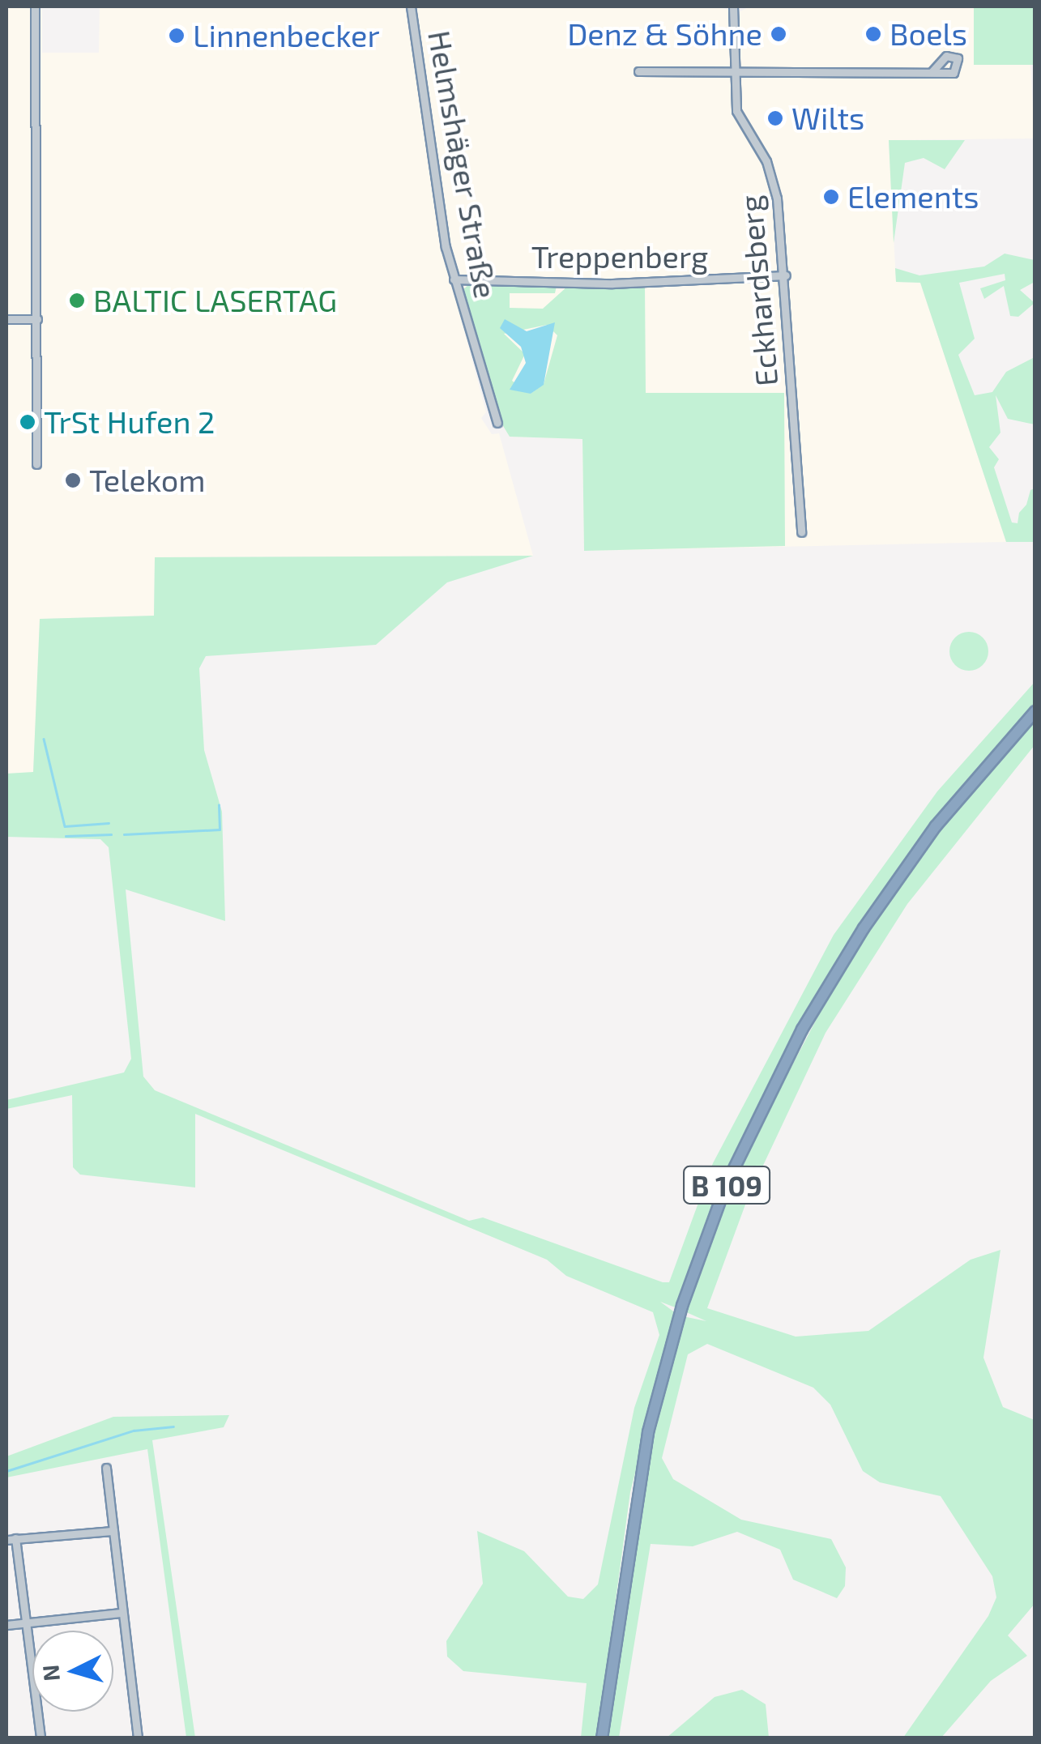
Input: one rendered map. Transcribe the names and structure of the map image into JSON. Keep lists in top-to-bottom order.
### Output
{
  "streets": {
    "highway": ["B 109"],
    "street": ["Helmshäger Straße", "Treppenberg", "Eckhardsberg"]
  },
  "crossings": [
    ["Helmshäger Straße", "Treppenberg"],
    ["Treppenberg", "Eckhardsberg"]
  ],
  "places": [
    "Denz & Söhne",
    "Boels",
    "Linnenbecker",
    "Wilts",
    "Elements",
    "BALTIC LASERTAG",
    "TrSt Hufen 2",
    "Telekom"
  ],
  "north": "left"
}
